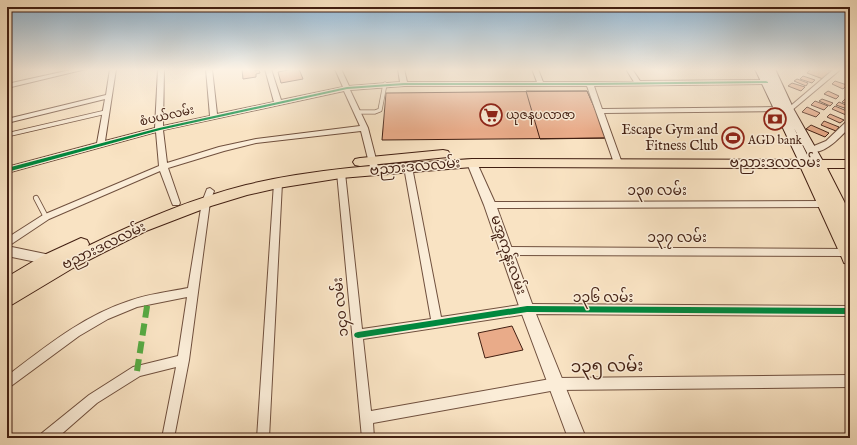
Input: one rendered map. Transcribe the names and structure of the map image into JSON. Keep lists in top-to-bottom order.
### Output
{
  "streets": {
    "main road": ["ဗညားဒလလမ်း"],
    "street": [
      "စံပယ်လမ်း",
      "၁၃၈ လမ်း",
      "၁၃၇ လမ်း",
      "မအူကုန်းလမ်း",
      "၁၃၆ လမ်း",
      "၁၄၀ လမ်း",
      "၁၃၅ လမ်း"
    ]
  },
  "crossings": [
    ["ဗညားဒလလမ်း", "မအူကုန်းလမ်း"],
    ["ဗညားဒလလမ်း", "၁၄၀ လမ်း"],
    ["၁၃၈ လမ်း", "မအူကုန်းလမ်း"],
    ["၁၃၇ လမ်း", "မအူကုန်းလမ်း"],
    ["မအူကုန်းလမ်း", "၁၃၆ လမ်း"],
    ["မအူကုန်းလမ်း", "၁၃၅ လမ်း"],
    ["၁၃၆ လမ်း", "၁၄၀ လမ်း"],
    ["၁၄၀ လမ်း", "၁၃၅ လမ်း"]
  ],
  "places": {
    "supermarket": ["ယုဇနပလာဇာ"],
    "bank": ["AGD bank"],
    "sports": ["Escape Gym and Fitness Club"]
  }
}
